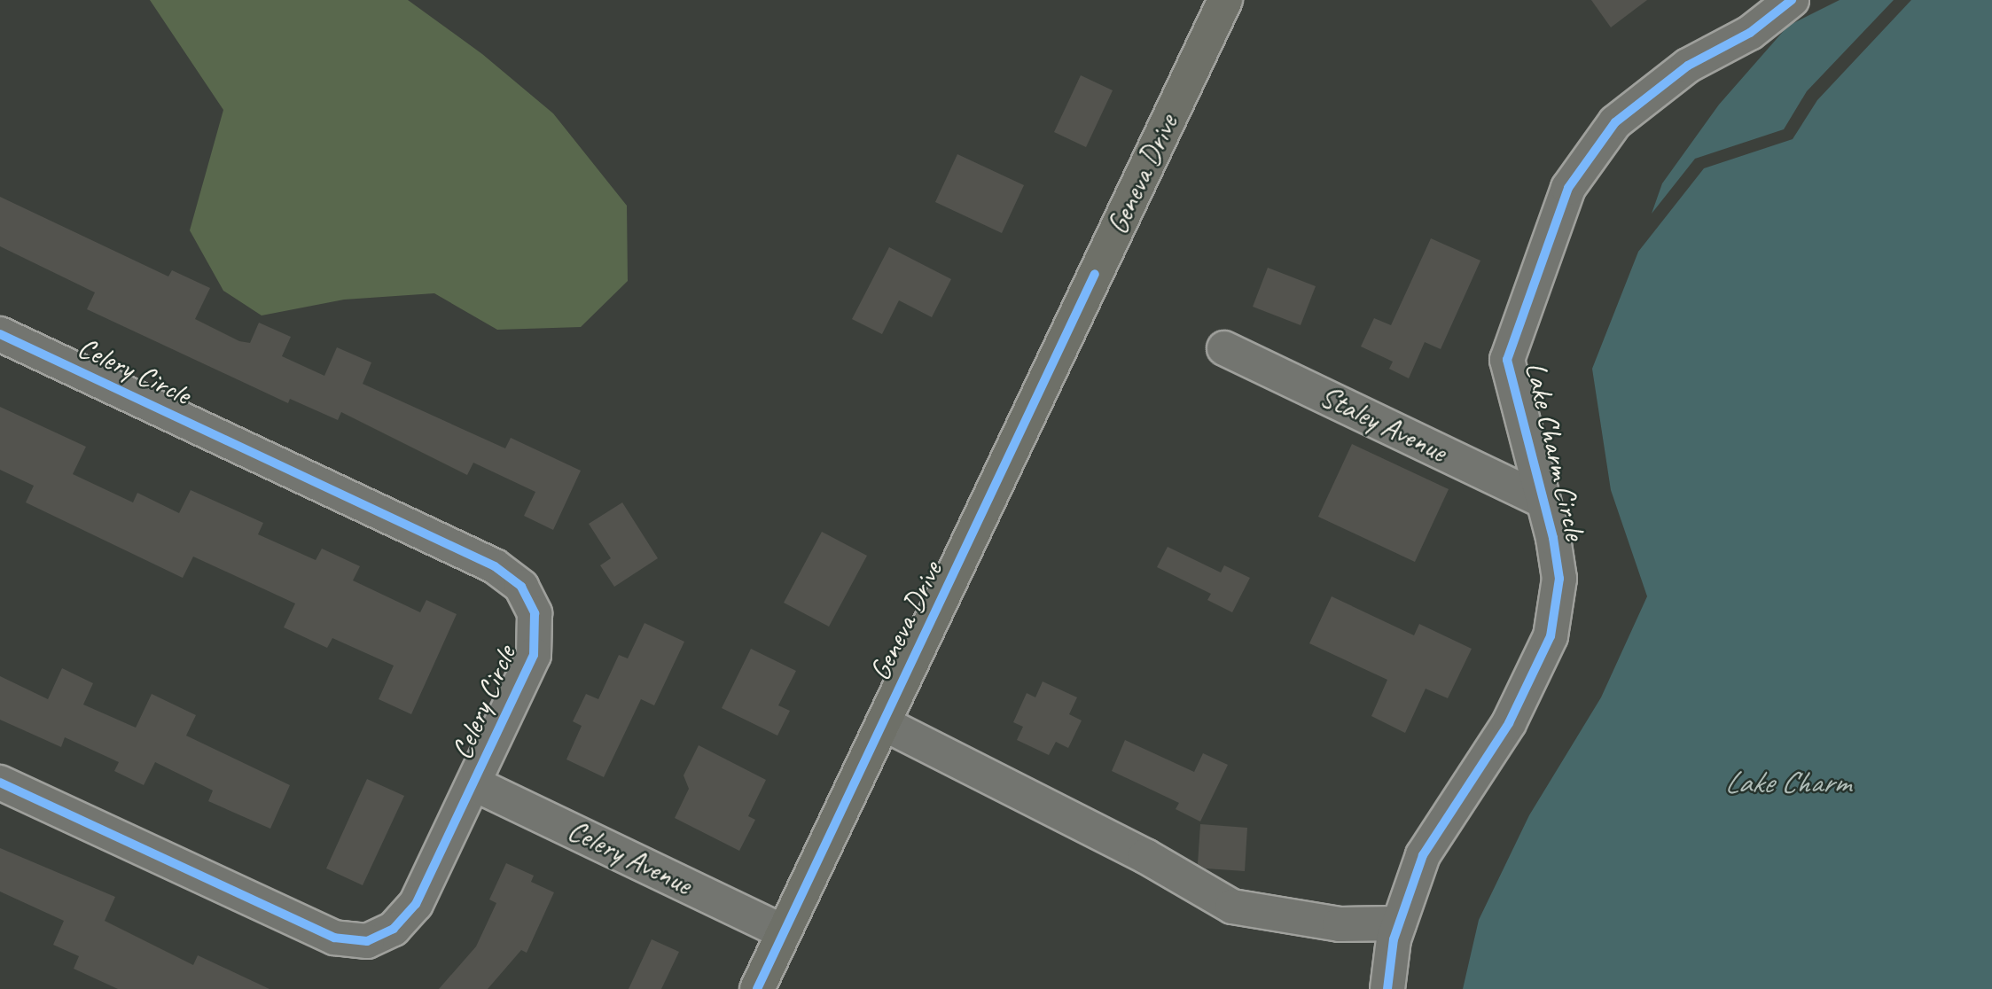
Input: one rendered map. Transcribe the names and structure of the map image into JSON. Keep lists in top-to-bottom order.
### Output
{
  "streets": {
    "main road": ["Geneva Drive"],
    "street": [
      "Celery Circle",
      "Staley Avenue",
      "Lake Charm Circle",
      "Celery Avenue"
    ]
  },
  "crossings": [
    ["Geneva Drive", "Celery Avenue"],
    ["Celery Circle", "Celery Avenue"],
    ["Staley Avenue", "Lake Charm Circle"]
  ],
  "water": ["Lake Charm"]
}
